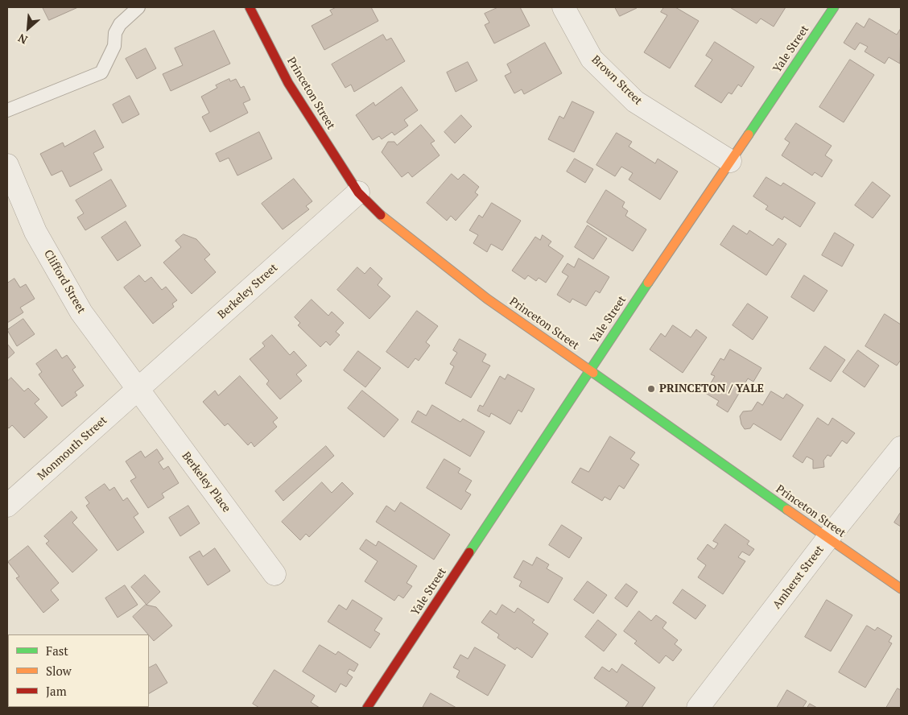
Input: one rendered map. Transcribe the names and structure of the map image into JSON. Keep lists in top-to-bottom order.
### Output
{
  "streets": {
    "street": [
      "Yale Street",
      "Brown Street",
      "Princeton Street",
      "Clifford Street",
      "Berkeley Street",
      "Monmouth Street",
      "Berkeley Place",
      "Amherst Street"
    ]
  },
  "crossings": [
    ["Yale Street", "Brown Street"],
    ["Yale Street", "Princeton Street"],
    ["Princeton Street", "Berkeley Street"],
    ["Princeton Street", "Amherst Street"],
    ["Clifford Street", "Berkeley Street"],
    ["Clifford Street", "Monmouth Street"],
    ["Clifford Street", "Berkeley Place"],
    ["Berkeley Street", "Monmouth Street"],
    ["Berkeley Street", "Berkeley Place"],
    ["Monmouth Street", "Berkeley Place"]
  ],
  "places": ["PRINCETON / YALE"],
  "legend": ["Fast", "Slow", "Jam"],
  "north": "bottom left"
}
